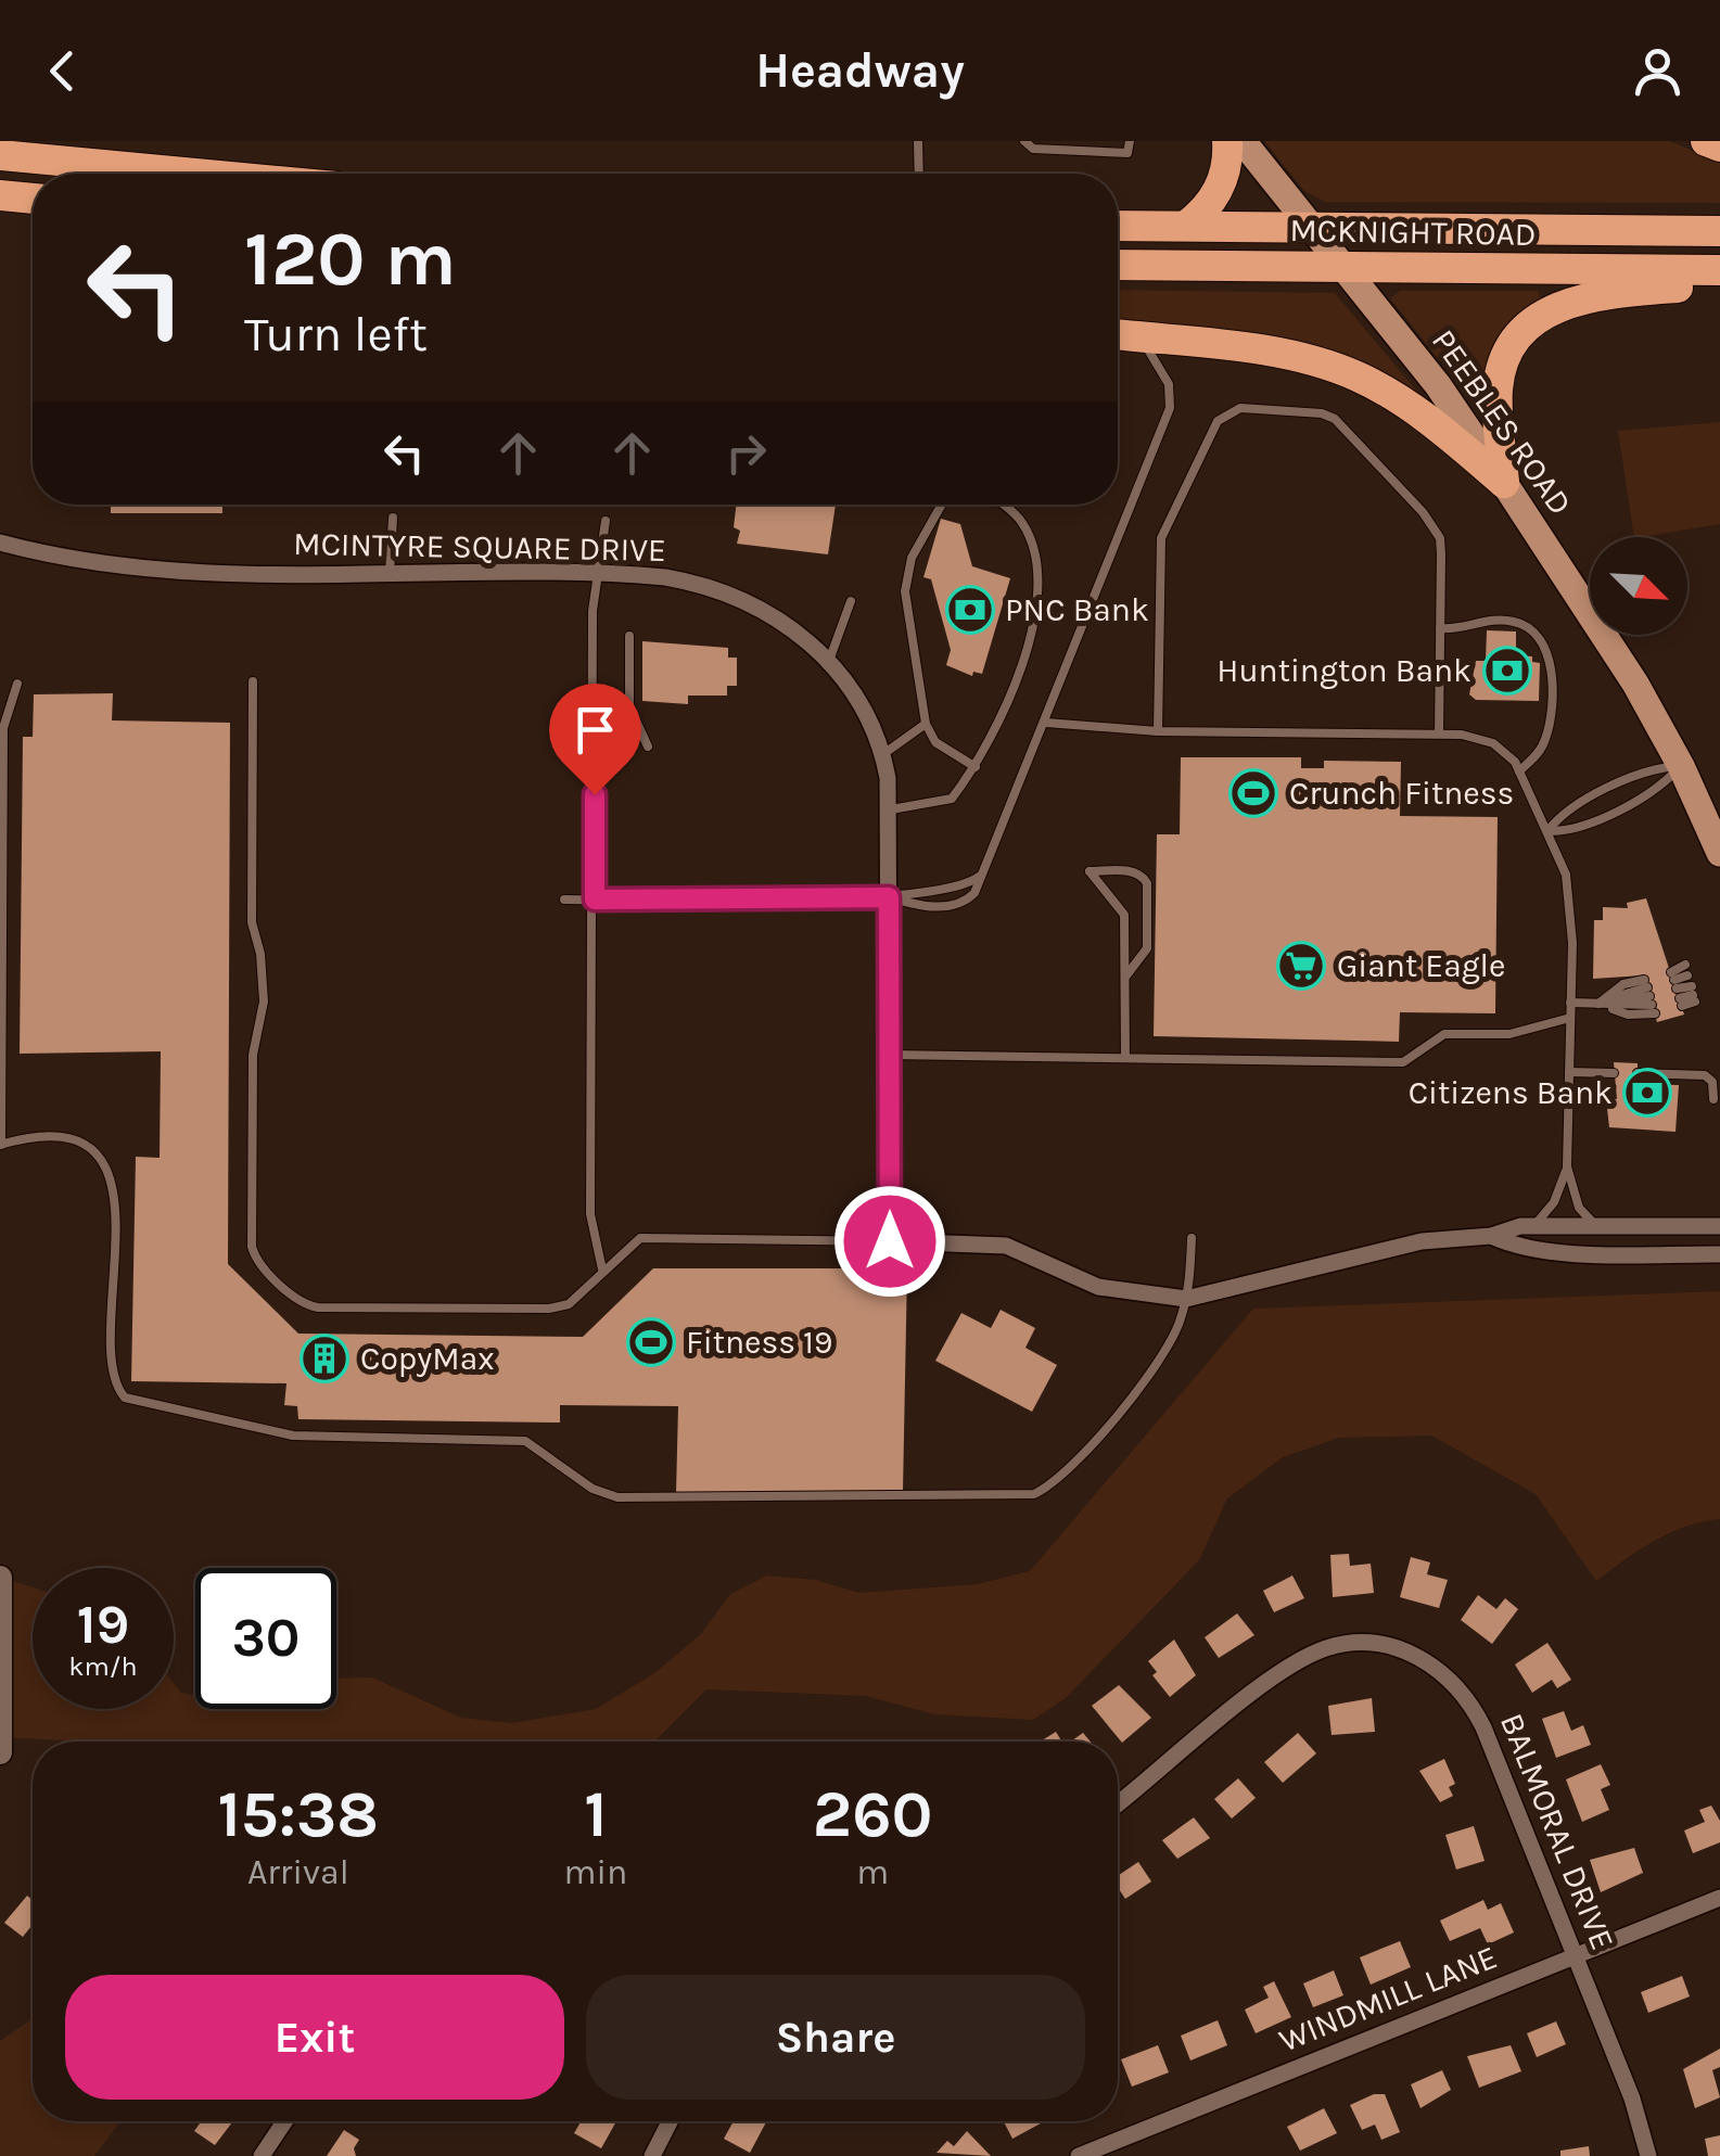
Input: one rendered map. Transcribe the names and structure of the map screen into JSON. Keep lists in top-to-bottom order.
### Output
{
  "streets": {
    "highway": ["MCKNIGHT ROAD"],
    "main road": ["PEEBLES ROAD"],
    "street": ["MCINTYRE SQUARE DRIVE", "BALMORAL DRIVE", "WINDMILL LANE"]
  },
  "crossings": [
    ["MCKNIGHT ROAD", "PEEBLES ROAD"],
    ["BALMORAL DRIVE", "WINDMILL LANE"]
  ],
  "places": {
    "bank": ["PNC Bank", "Huntington Bank", "Citizens Bank"],
    "sports": ["Crunch Fitness", "Fitness 19"],
    "supermarket": ["Giant Eagle"],
    "building": ["CopyMax"]
  },
  "north": "bottom right",
  "page": {
    "header": "Headway",
    "turn": ["120 m", "Turn left"],
    "speed": "19 km/h",
    "limit": "30",
    "eta": [
      "15:38",
      "Arrival",
      "1",
      "min",
      "260",
      "m"
    ],
    "buttons": ["Exit", "Share"]
  }
}
